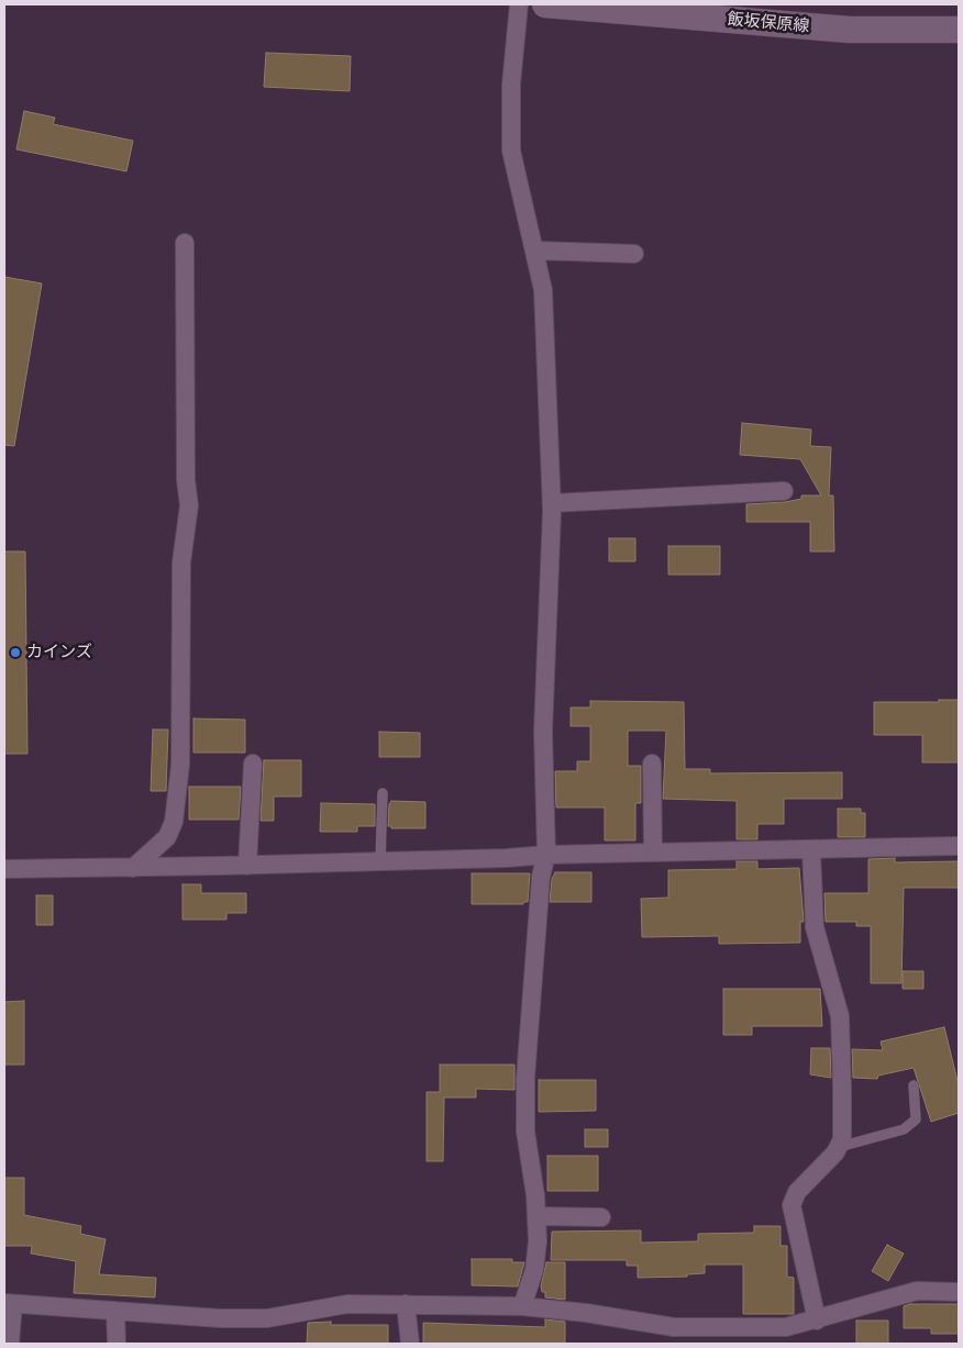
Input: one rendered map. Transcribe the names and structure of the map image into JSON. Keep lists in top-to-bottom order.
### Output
{
  "streets": {
    "main road": ["飯坂保原線"]
  },
  "places": ["カインズ"]
}
